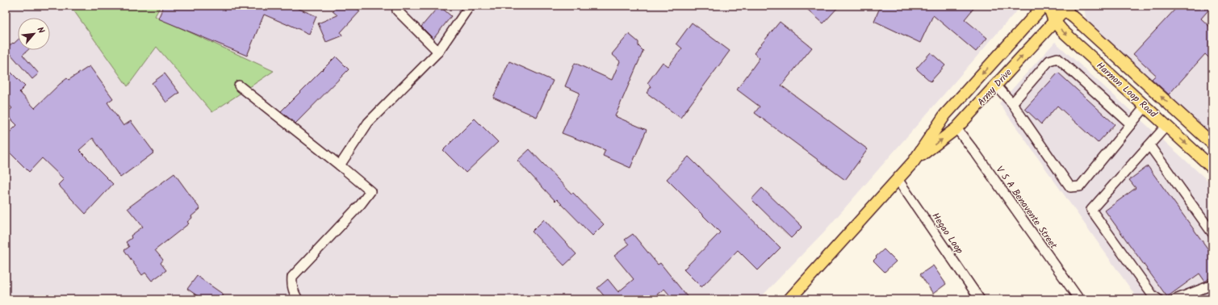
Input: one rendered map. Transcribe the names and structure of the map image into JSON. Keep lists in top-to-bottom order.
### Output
{
  "streets": {
    "main road": ["Army Drive", "Harmon Loop Road"],
    "street": ["V S A Benavente Street", "Hegao Loop"]
  },
  "crossings": [
    ["Army Drive", "Harmon Loop Road"],
    ["Army Drive", "V S A Benavente Street"],
    ["Army Drive", "Hegao Loop"]
  ],
  "north": "top right"
}
